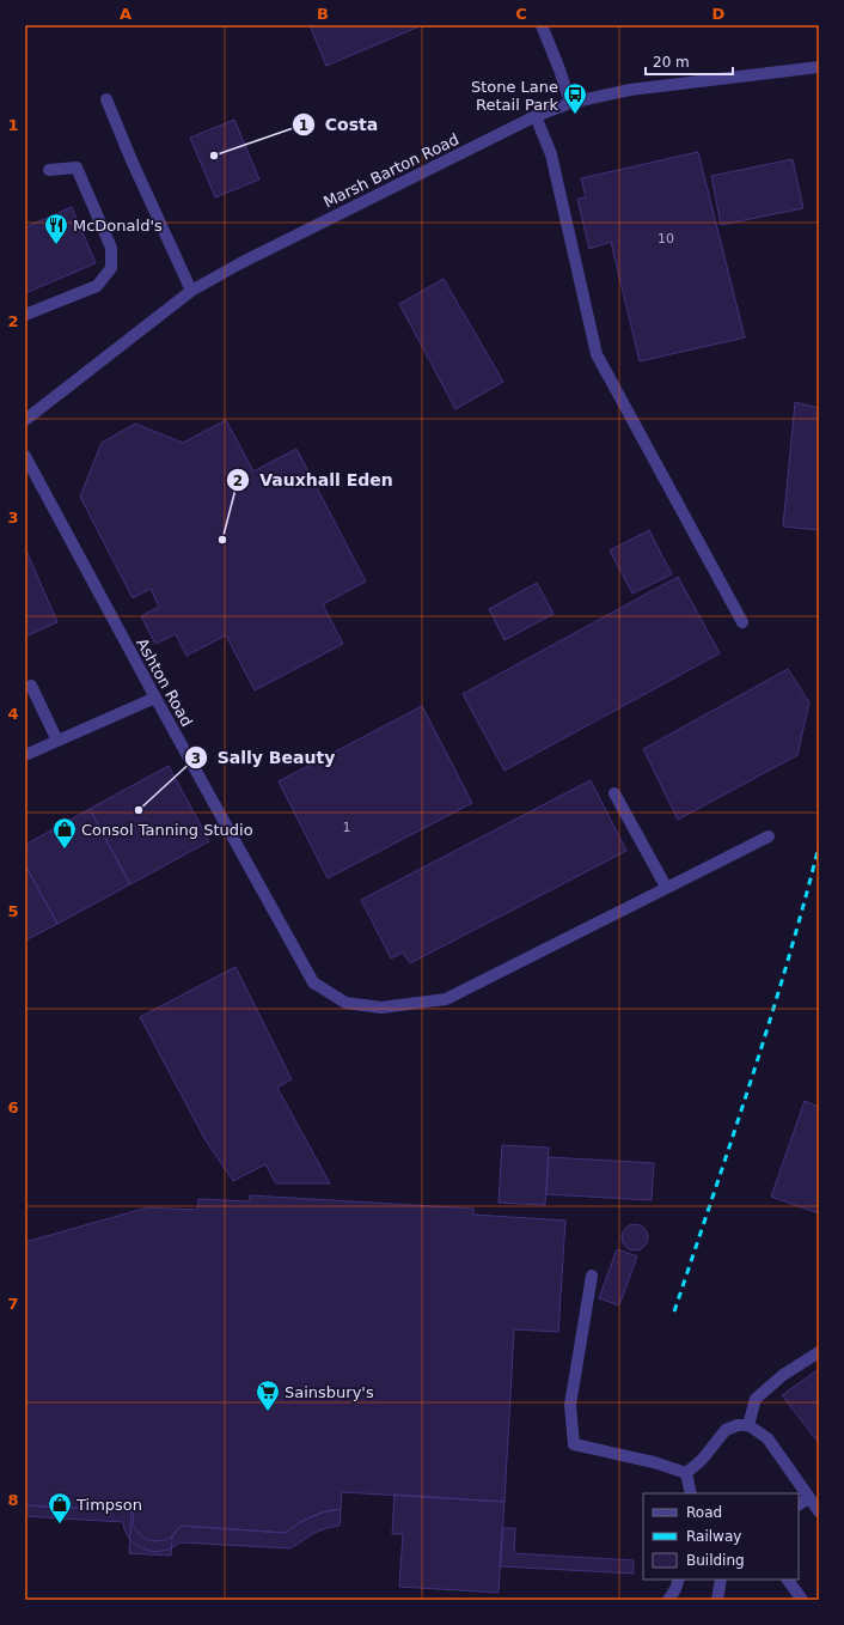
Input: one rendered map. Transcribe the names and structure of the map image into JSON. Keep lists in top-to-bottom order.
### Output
{
  "streets": {
    "street": ["Marsh Barton Road", "Ashton Road"]
  },
  "places": {
    "bus stop": ["Stone Lane Retail Park"],
    "other": ["Costa", "Vauxhall Eden", "Sally Beauty"],
    "restaurant": ["McDonald's"],
    "shop": ["Consol Tanning Studio", "Timpson"],
    "supermarket": ["Sainsbury's"]
  },
  "house_numbers": ["10", "1"],
  "legend": ["Road", "Railway", "Building"],
  "scale_bar": "20 m",
  "grid": {
    "columns": [
      "A",
      "B",
      "C",
      "D"
    ],
    "rows": [
      "1",
      "2",
      "3",
      "4",
      "5",
      "6",
      "7",
      "8"
    ]
  }
}
